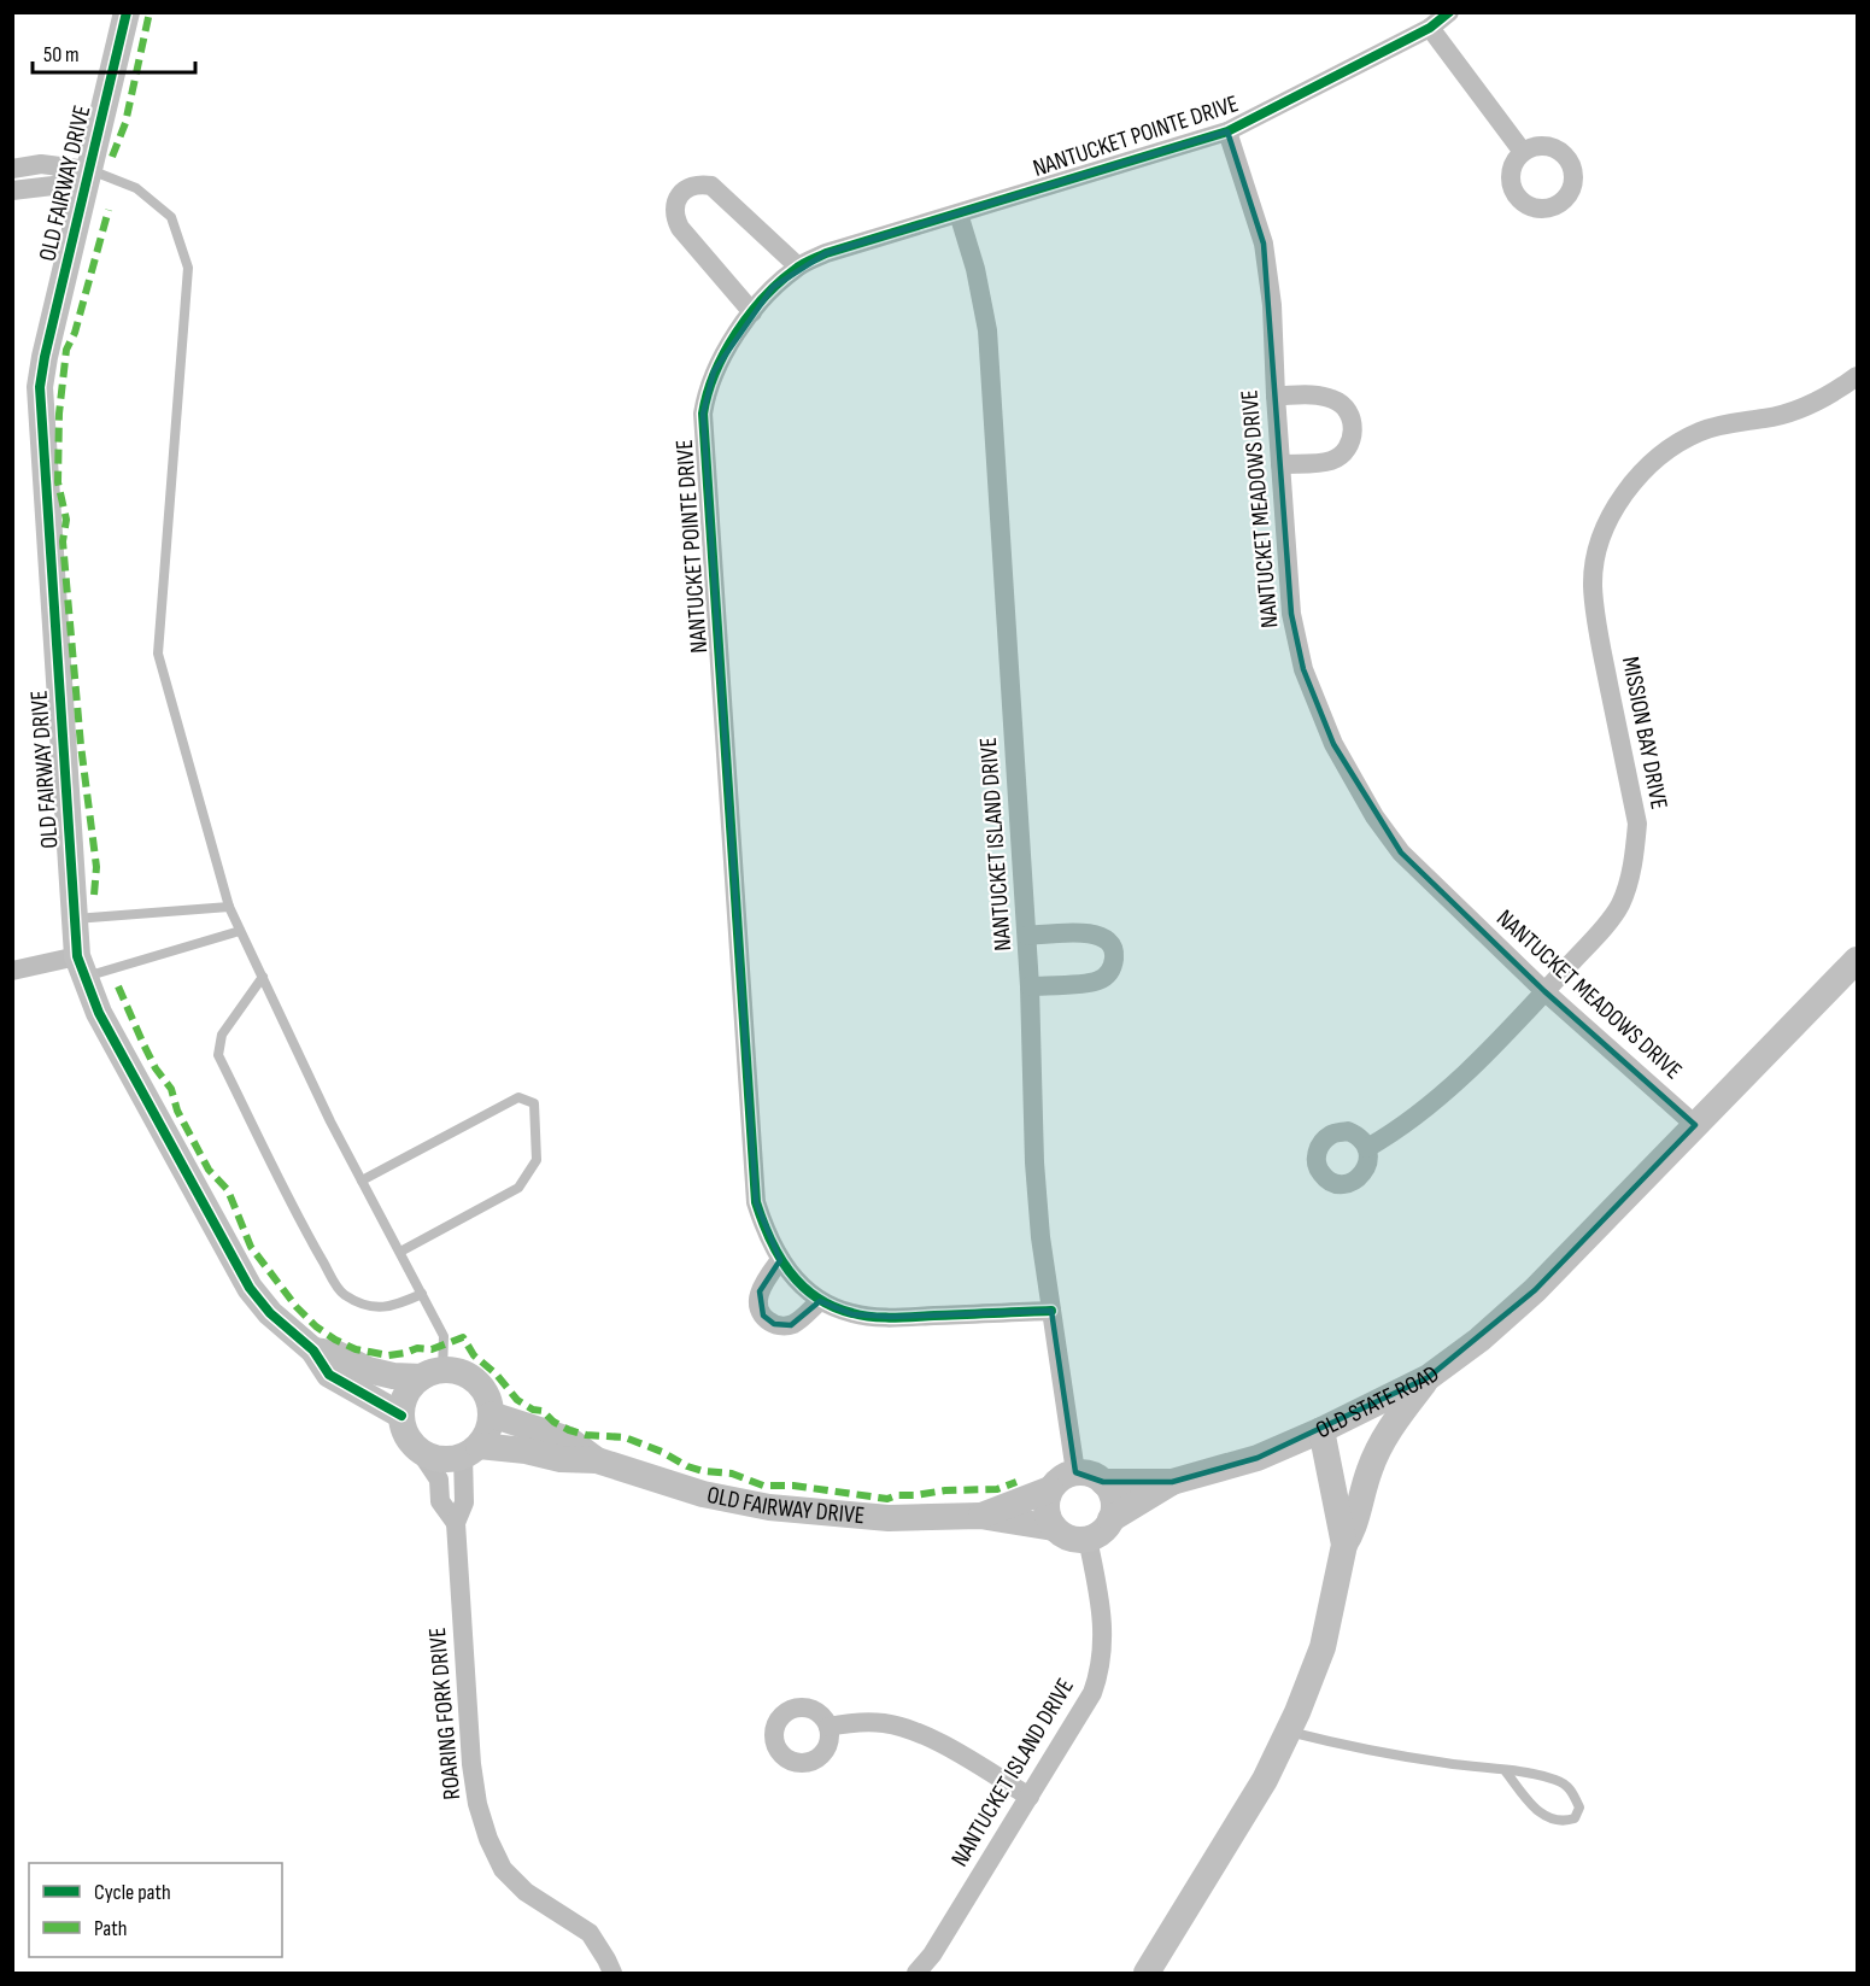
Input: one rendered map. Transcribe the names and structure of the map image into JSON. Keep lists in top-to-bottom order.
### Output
{
  "streets": {
    "street": [
      "NANTUCKET POINTE DRIVE",
      "OLD FAIRWAY DRIVE",
      "NANTUCKET MEADOWS DRIVE",
      "MISSION BAY DRIVE",
      "NANTUCKET ISLAND DRIVE",
      "OLD STATE ROAD",
      "ROARING FORK DRIVE"
    ]
  },
  "crossings": [
    ["NANTUCKET POINTE DRIVE", "NANTUCKET MEADOWS DRIVE"],
    ["NANTUCKET POINTE DRIVE", "NANTUCKET ISLAND DRIVE"],
    ["OLD FAIRWAY DRIVE", "NANTUCKET ISLAND DRIVE"],
    ["OLD FAIRWAY DRIVE", "ROARING FORK DRIVE"],
    ["NANTUCKET MEADOWS DRIVE", "MISSION BAY DRIVE"],
    ["NANTUCKET MEADOWS DRIVE", "OLD STATE ROAD"]
  ],
  "legend": ["Cycle path", "Path"],
  "scale_bar": "50 m"
}
